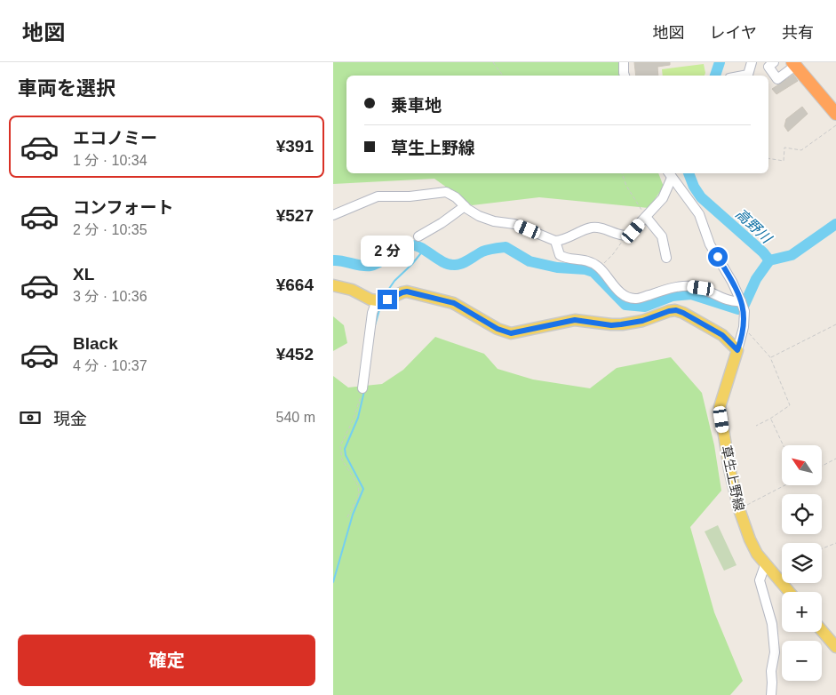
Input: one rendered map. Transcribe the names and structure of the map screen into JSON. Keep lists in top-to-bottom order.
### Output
{
  "streets": {
    "main road": ["草生上野線"]
  },
  "water": ["高野川"],
  "north": "top left",
  "page": {
    "header": "地図",
    "nav": ["地図", "レイヤ", "共有"],
    "heading": "車両を選択",
    "banner": ["乗車地", "草生上野線"],
    "list": [
      {
        "name": "エコノミー",
        "note": "1 分 · 10:34",
        "value": "¥391"
      },
      {
        "name": "コンフォート",
        "note": "2 分 · 10:35",
        "value": "¥527"
      },
      {
        "name": "XL",
        "note": "3 分 · 10:36",
        "value": "¥664"
      },
      {
        "name": "Black",
        "note": "4 分 · 10:37",
        "value": "¥452"
      }
    ],
    "bubble": "2 分",
    "pay": ["現金", "540 m"],
    "map_buttons": ["+", "−"],
    "buttons": "確定"
  }
}
